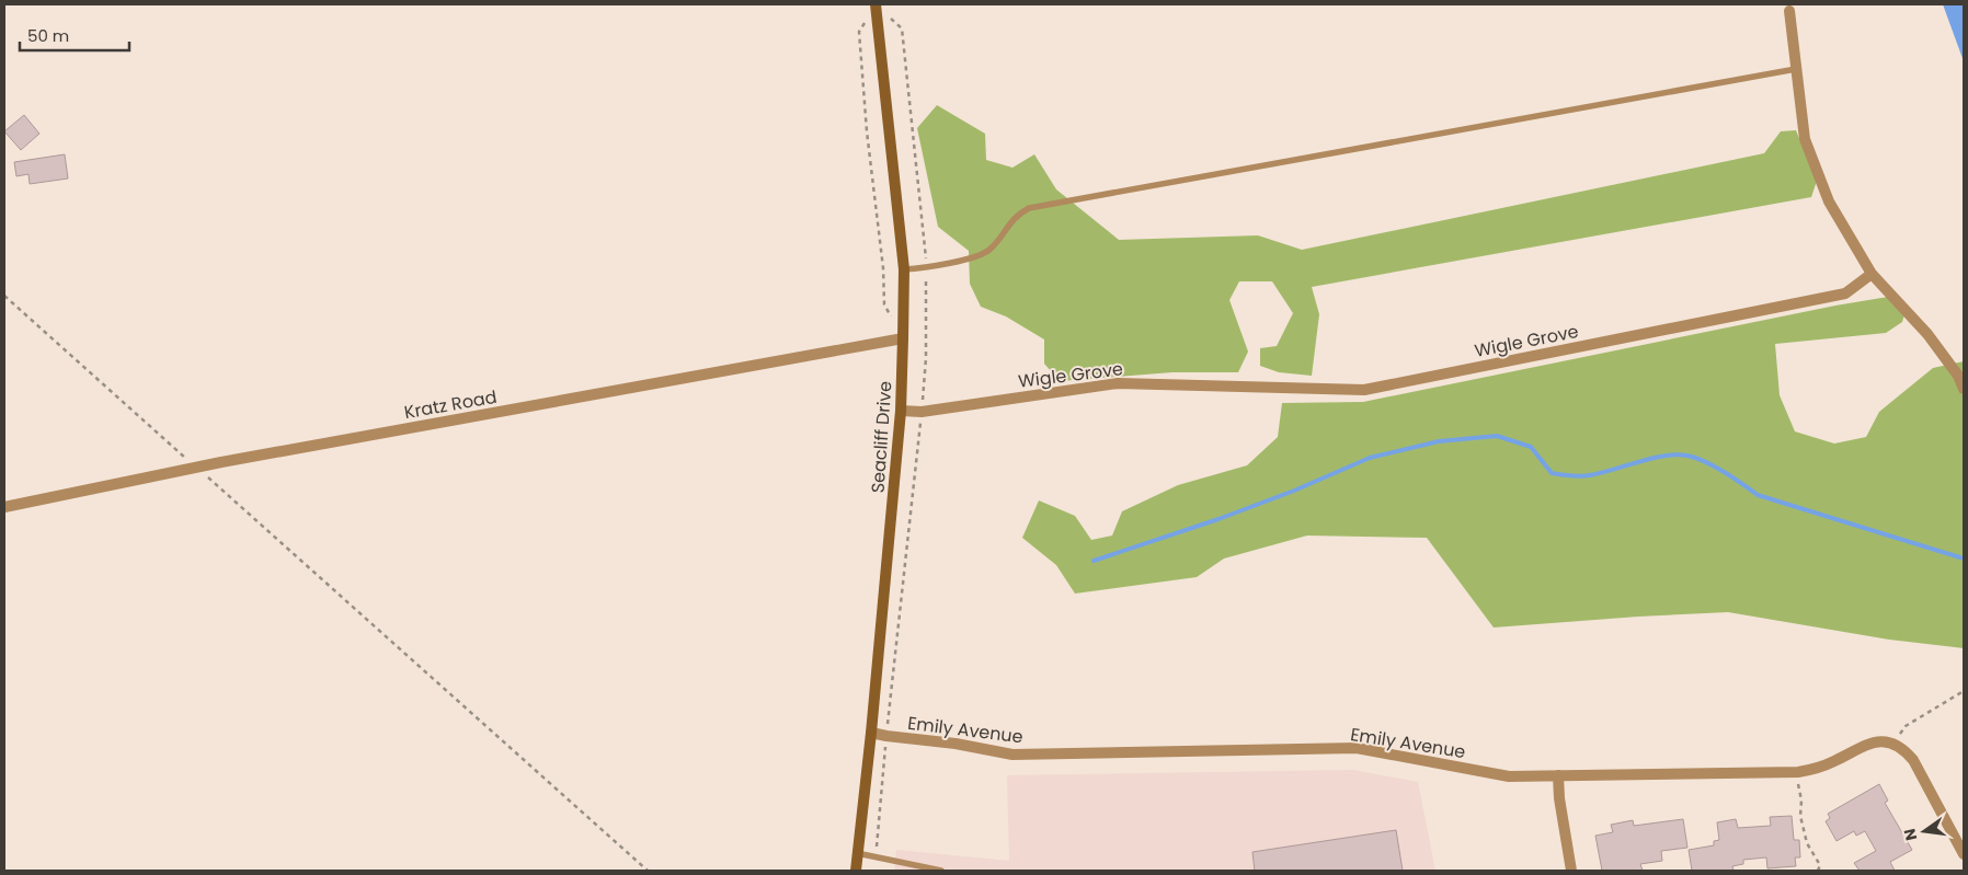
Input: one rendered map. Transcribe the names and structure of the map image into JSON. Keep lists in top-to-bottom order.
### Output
{
  "streets": {
    "main road": ["Seacliff Drive"],
    "street": ["Wigle Grove", "Kratz Road", "Emily Avenue"]
  },
  "crossings": [
    ["Wigle Grove", "Seacliff Drive"],
    ["Kratz Road", "Seacliff Drive"],
    ["Seacliff Drive", "Emily Avenue"]
  ],
  "scale_bar": "50 m",
  "north": "left"
}
